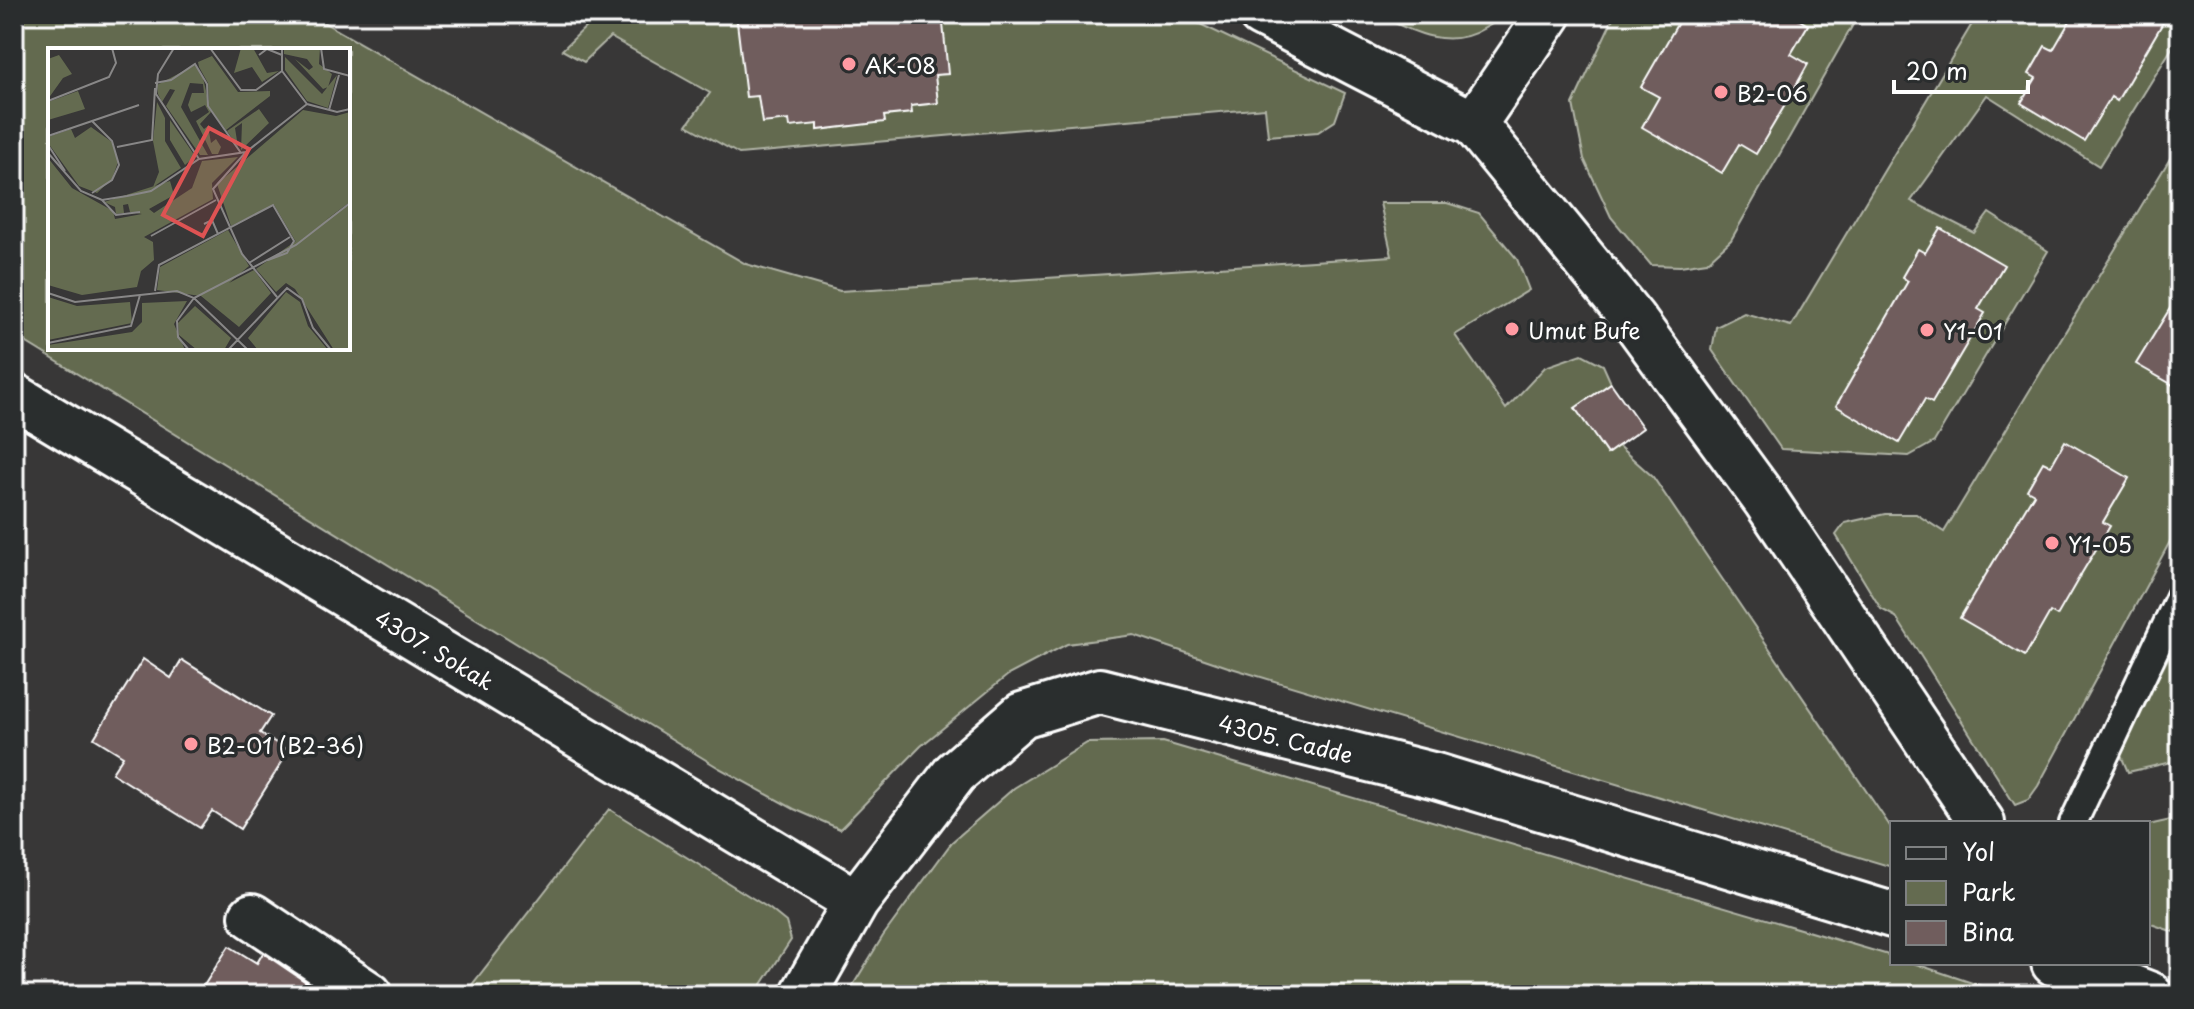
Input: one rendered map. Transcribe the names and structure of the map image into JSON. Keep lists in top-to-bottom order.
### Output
{
  "streets": {
    "street": ["4307. Sokak", "4305. Cadde"]
  },
  "crossings": [
    ["4307. Sokak", "4305. Cadde"]
  ],
  "places": [
    "AK-08",
    "B2-06",
    "Umut Bufe",
    "Y1-01",
    "Y1-05",
    "B2-01 (B2-36)"
  ],
  "legend": ["Yol", "Park", "Bina"],
  "scale_bar": "20 m"
}
